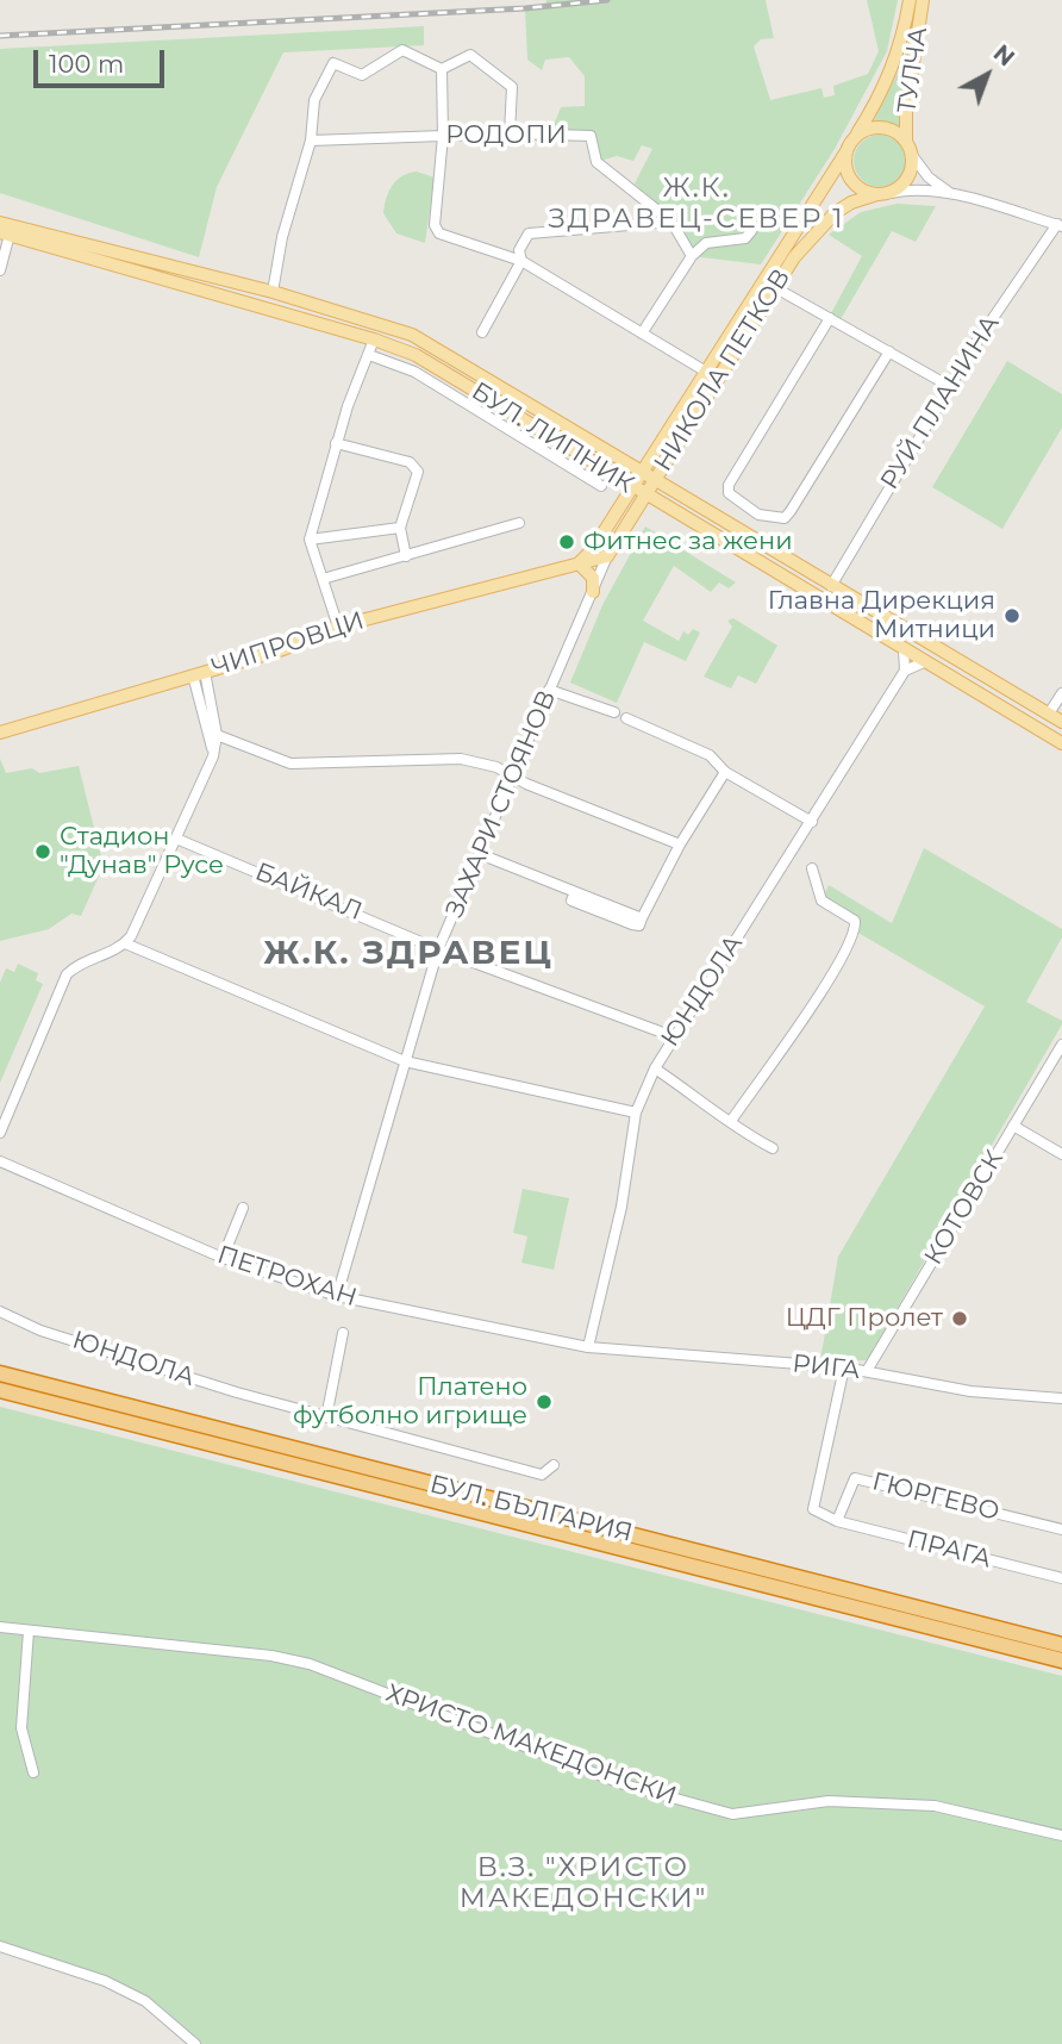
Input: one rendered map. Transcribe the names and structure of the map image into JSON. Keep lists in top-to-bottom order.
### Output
{
  "streets": {
    "highway": ["БУЛ. БЪЛГАРИЯ"],
    "main road": [
      "ТУЛЧА",
      "НИКОЛА ПЕТКОВ",
      "БУЛ. ЛИПНИК",
      "ЧИПРОВЦИ"
    ],
    "street": [
      "РОДОПИ",
      "РУЙ ПЛАНИНА",
      "ЗАХАРИ СТОЯНОВ",
      "БАЙКАЛ",
      "ЮНДОЛА",
      "КОТОВСК",
      "ПЕТРОХАН",
      "РИГА",
      "ГЮРГЕВО",
      "ПРАГА",
      "ХРИСТО МАКЕДОНСКИ"
    ]
  },
  "crossings": [
    ["ТУЛЧА", "НИКОЛА ПЕТКОВ"],
    ["НИКОЛА ПЕТКОВ", "БУЛ. ЛИПНИК"],
    ["НИКОЛА ПЕТКОВ", "ЧИПРОВЦИ"],
    ["НИКОЛА ПЕТКОВ", "ЗАХАРИ СТОЯНОВ"],
    ["РУЙ ПЛАНИНА", "БУЛ. ЛИПНИК"],
    ["ЗАХАРИ СТОЯНОВ", "БАЙКАЛ"],
    ["ЗАХАРИ СТОЯНОВ", "ПЕТРОХАН"],
    ["БАЙКАЛ", "ЮНДОЛА"],
    ["ЮНДОЛА", "ПЕТРОХАН"],
    ["ЮНДОЛА", "РИГА"],
    ["КОТОВСК", "РИГА"],
    ["ПЕТРОХАН", "РИГА"],
    ["ГЮРГЕВО", "ПРАГА"]
  ],
  "districts": ["Ж.К. ЗДРАВЕЦ-СЕВЕР 1", "Ж.К. ЗДРАВЕЦ", "В.З. \"ХРИСТО МАКЕДОНСКИ\""],
  "places": [
    "Фитнес за жени",
    "Главна Дирекция Митници",
    "Стадион \"Дунав\" Русе",
    "ЦДГ Пролет",
    "Платено футболно игрище"
  ],
  "scale_bar": "100 m",
  "north": "top right"
}
